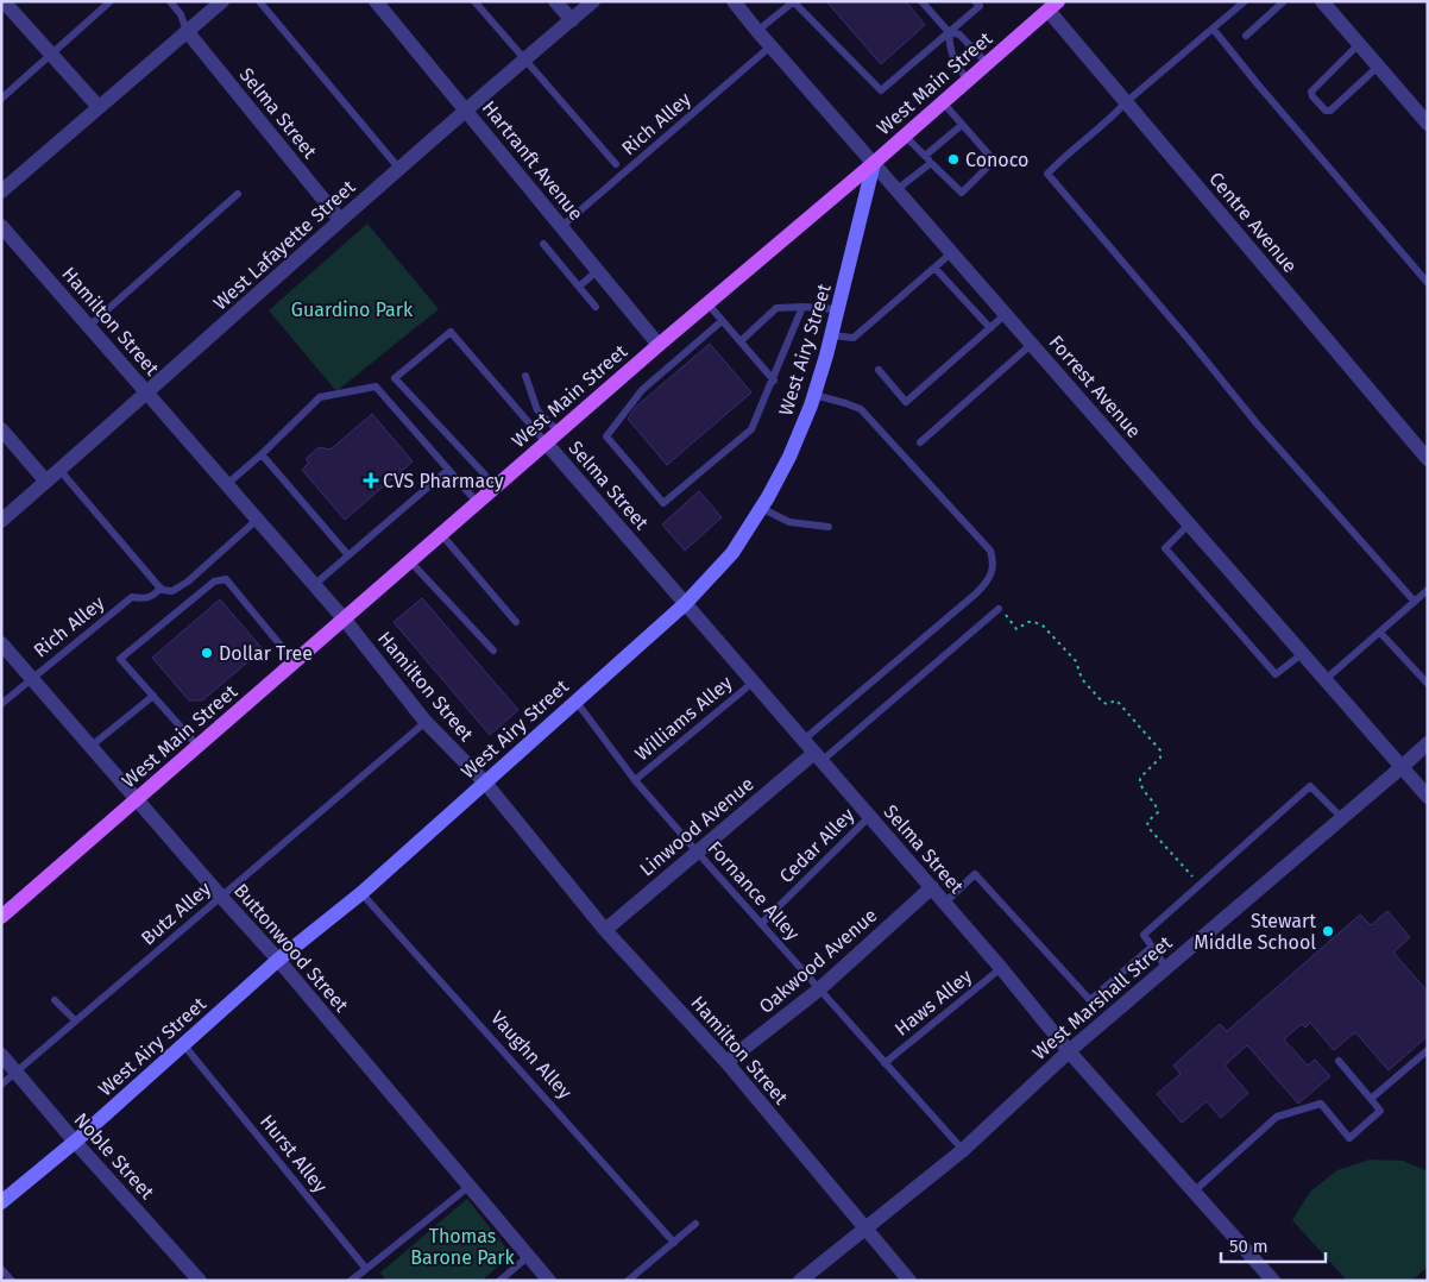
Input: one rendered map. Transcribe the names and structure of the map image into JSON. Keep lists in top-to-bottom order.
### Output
{
  "streets": {
    "main road": ["West Main Street", "West Airy Street"],
    "street": [
      "Selma Street",
      "Hartranft Avenue",
      "Centre Avenue",
      "West Lafayette Street",
      "Hamilton Street",
      "Forrest Avenue",
      "Linwood Avenue",
      "Buttonwood Street",
      "Oakwood Avenue",
      "West Marshall Street",
      "Noble Street"
    ],
    "lane": [
      "Rich Alley",
      "Williams Alley",
      "Cedar Alley",
      "Fornance Alley",
      "Butz Alley",
      "Haws Alley",
      "Vaughn Alley",
      "Hurst Alley"
    ]
  },
  "crossings": [
    ["West Main Street", "Selma Street"],
    ["West Main Street", "Hartranft Avenue"],
    ["West Main Street", "Centre Avenue"],
    ["West Main Street", "Hamilton Street"],
    ["West Main Street", "West Airy Street"],
    ["West Main Street", "Forrest Avenue"],
    ["West Main Street", "Buttonwood Street"],
    ["Selma Street", "West Lafayette Street"],
    ["Selma Street", "West Airy Street"],
    ["Selma Street", "Williams Alley"],
    ["Selma Street", "Linwood Avenue"],
    ["Selma Street", "Cedar Alley"],
    ["Selma Street", "Oakwood Avenue"],
    ["Selma Street", "West Marshall Street"],
    ["Selma Street", "Haws Alley"],
    ["Rich Alley", "Hartranft Avenue"],
    ["Rich Alley", "Hamilton Street"],
    ["Rich Alley", "Forrest Avenue"],
    ["Rich Alley", "Buttonwood Street"],
    ["Hartranft Avenue", "West Lafayette Street"],
    ["West Lafayette Street", "Hamilton Street"],
    ["Hamilton Street", "West Airy Street"],
    ["Hamilton Street", "Linwood Avenue"],
    ["Hamilton Street", "Butz Alley"],
    ["Hamilton Street", "Oakwood Avenue"],
    ["Hamilton Street", "West Marshall Street"],
    ["West Airy Street", "Forrest Avenue"],
    ["West Airy Street", "Fornance Alley"],
    ["West Airy Street", "Buttonwood Street"],
    ["West Airy Street", "Vaughn Alley"],
    ["West Airy Street", "Hurst Alley"],
    ["West Airy Street", "Noble Street"],
    ["Forrest Avenue", "West Marshall Street"],
    ["Williams Alley", "Fornance Alley"],
    ["Linwood Avenue", "Fornance Alley"],
    ["Cedar Alley", "Fornance Alley"],
    ["Fornance Alley", "Oakwood Avenue"],
    ["Fornance Alley", "West Marshall Street"],
    ["Fornance Alley", "Haws Alley"],
    ["Butz Alley", "Buttonwood Street"],
    ["Butz Alley", "Noble Street"]
  ],
  "parks": ["Guardino Park", "Thomas Barone Park"],
  "places": {
    "other": ["Conoco", "Dollar Tree", "Stewart Middle School"],
    "health": ["CVS Pharmacy"]
  },
  "scale_bar": "50 m"
}
